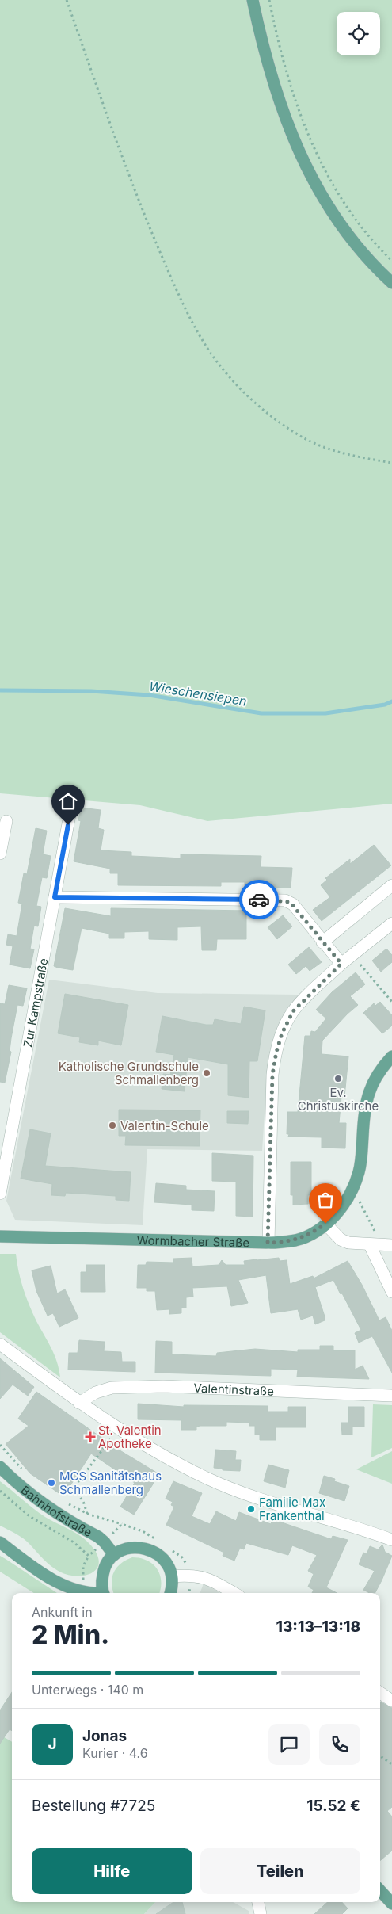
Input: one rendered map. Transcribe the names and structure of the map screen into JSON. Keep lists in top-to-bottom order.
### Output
{
  "streets": {
    "main road": ["Wormbacher Straße", "Bahnhofstraße"],
    "street": ["Zur Kampstraße", "Valentinstraße"]
  },
  "water": ["Wieschensiepen"],
  "places": {
    "other": [
      "Katholische Grundschule Schmallenberg",
      "Ev. Christuskirche",
      "Valentin-Schule",
      "MCS Sanitätshaus Schmallenberg",
      "Familie Max Frankenthal"
    ],
    "health": ["St. Valentin Apotheke"]
  },
  "page": {
    "heading": ["2 Min.", "Ankunft in", "13:13–13:18"],
    "panel": [
      "Jonas",
      "Kurier · 4.6",
      "Bestellung #7725",
      "15.52 €"
    ],
    "bar": "Unterwegs · 140 m",
    "round": "J",
    "buttons": ["Hilfe", "Teilen"]
  }
}
